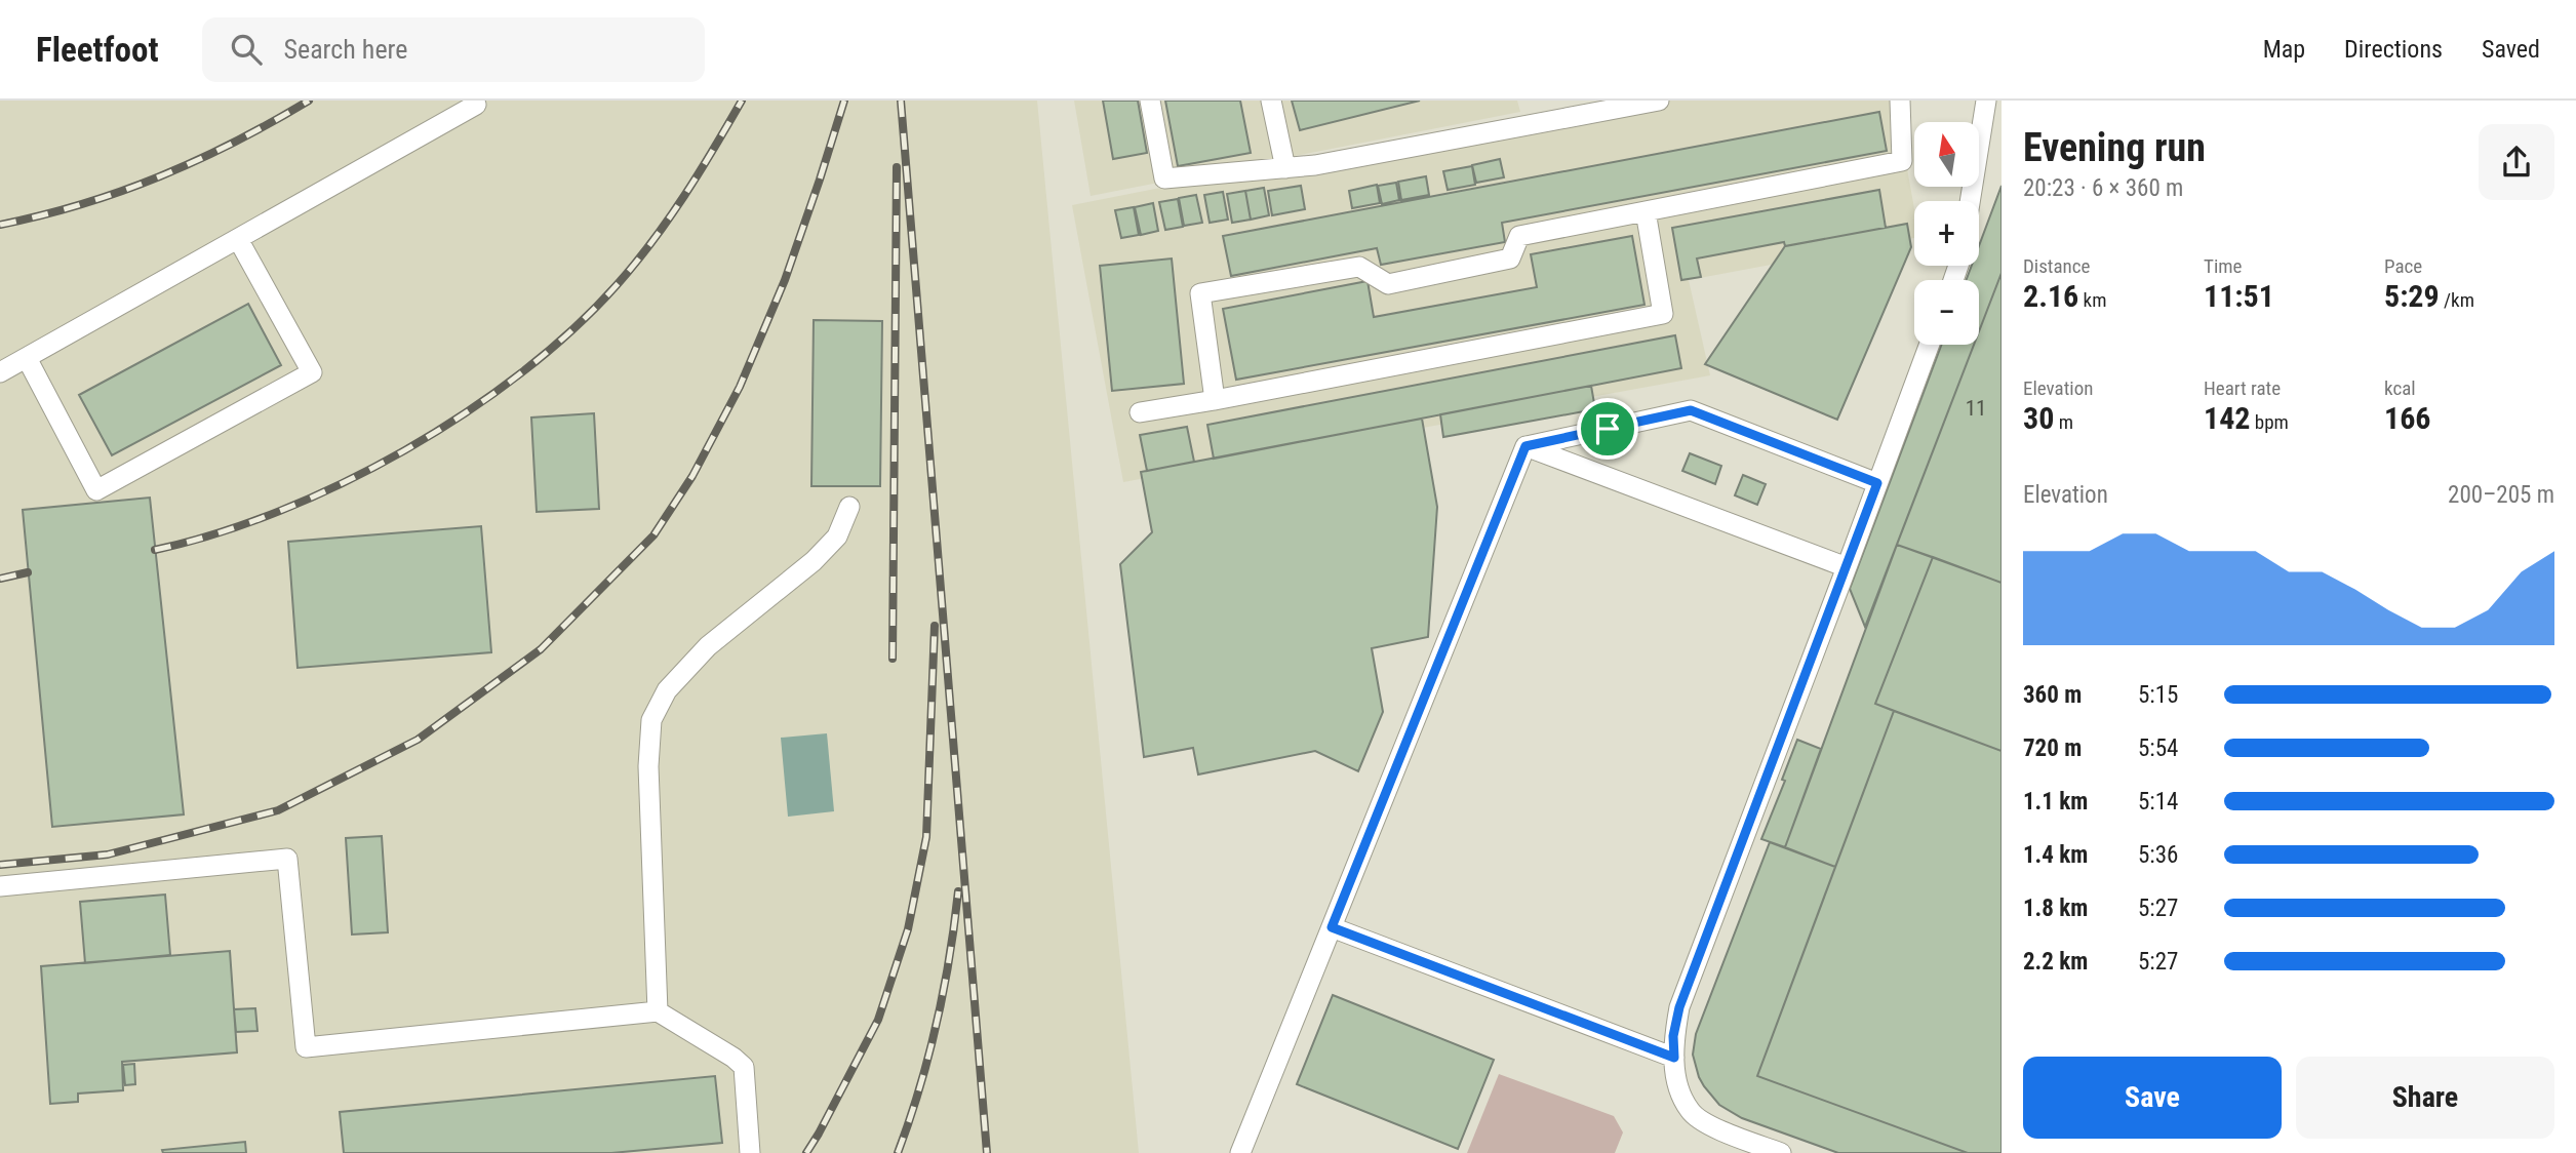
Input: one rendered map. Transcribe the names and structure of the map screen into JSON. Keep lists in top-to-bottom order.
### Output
{
  "house_numbers": ["11"],
  "north": "top",
  "page": {
    "header": "Fleetfoot",
    "search": "Search here",
    "nav": ["Map", "Directions", "Saved"],
    "heading": ["Evening run", "20:23 · 6 × 360 m"],
    "map_buttons": ["+", "−"],
    "stats": [
      ["Distance", "2.16 km"],
      ["Time", "11:51"],
      ["Pace", "5:29 /km"],
      ["Elevation", "30 m"],
      ["Heart rate", "142 bpm"],
      ["kcal", "166"]
    ],
    "chart": ["Elevation", "200–205 m"],
    "list": [
      {
        "name": "360 m",
        "note": "5:15"
      },
      {
        "name": "720 m",
        "note": "5:54"
      },
      {
        "name": "1.1 km",
        "note": "5:14"
      },
      {
        "name": "1.4 km",
        "note": "5:36"
      },
      {
        "name": "1.8 km",
        "note": "5:27"
      },
      {
        "name": "2.2 km",
        "note": "5:27"
      }
    ],
    "buttons": ["Save", "Share"]
  }
}
